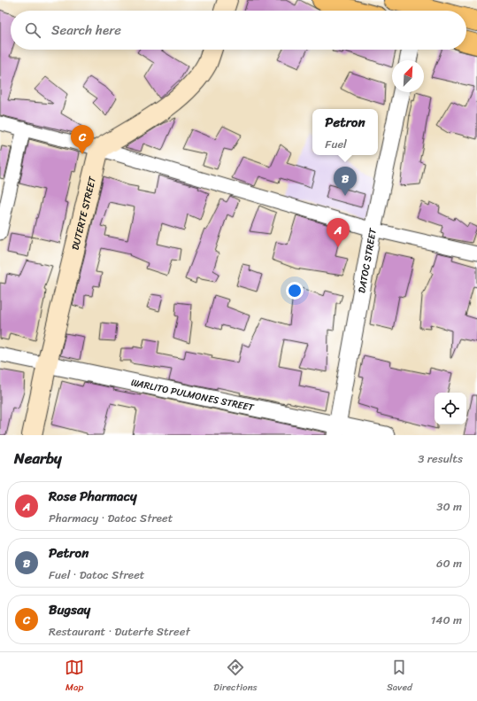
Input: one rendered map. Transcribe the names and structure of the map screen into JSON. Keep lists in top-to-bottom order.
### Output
{
  "streets": {
    "main road": ["DUTERTE STREET"],
    "street": ["DATOC STREET", "WARLITO PULMONES STREET"]
  },
  "crossings": [
    ["DUTERTE STREET", "WARLITO PULMONES STREET"],
    ["DATOC STREET", "WARLITO PULMONES STREET"]
  ],
  "north": "top right",
  "page": {
    "search": "Search here",
    "popup": ["Petron", "Fuel"],
    "pins": ["C", "B", "A"],
    "heading": ["Nearby", "3 results"],
    "list": [
      {
        "mark": "A",
        "name": "Rose Pharmacy",
        "note": "Pharmacy · Datoc Street",
        "value": "30 m"
      },
      {
        "mark": "B",
        "name": "Petron",
        "note": "Fuel · Datoc Street",
        "value": "60 m"
      },
      {
        "mark": "C",
        "name": "Bugsay",
        "note": "Restaurant · Duterte Street",
        "value": "140 m"
      }
    ],
    "nav": ["Map", "Directions", "Saved"]
  }
}
